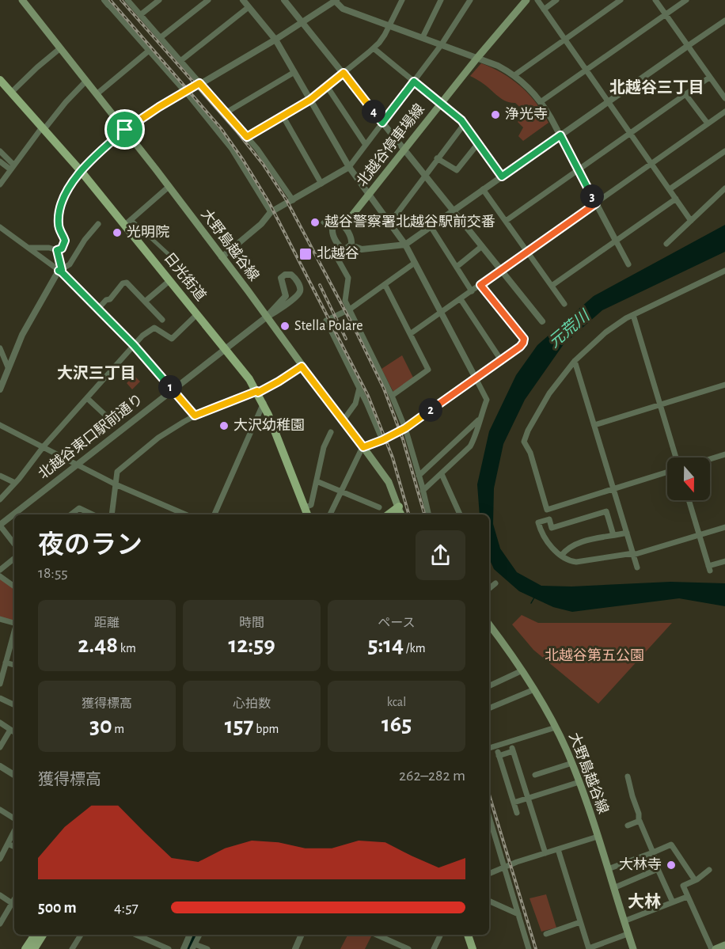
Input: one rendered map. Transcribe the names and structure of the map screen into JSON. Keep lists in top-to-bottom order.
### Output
{
  "streets": {
    "main road": ["北越谷停車場線", "大野島越谷線", "日光街道"],
    "street": ["北越谷東口駅前通り"]
  },
  "crossings": [
    ["大野島越谷線", "北越谷東口駅前通り"],
    ["日光街道", "北越谷東口駅前通り"]
  ],
  "districts": ["北越谷三丁目", "大沢三丁目", "大林"],
  "water": ["元荒川"],
  "parks": ["北越谷第五公園"],
  "places": {
    "other": [
      "浄光寺",
      "越谷警察署北越谷駅前交番",
      "光明院",
      "Stella Polare",
      "大沢幼稚園",
      "大林寺"
    ],
    "transit": ["北越谷"]
  },
  "north": "bottom",
  "page": {
    "pins": [
      "4",
      "3",
      "1",
      "2"
    ],
    "heading": ["夜のラン", "18:55"],
    "stats": [
      ["距離", "2.48 km"],
      ["時間", "12:59"],
      ["ペース", "5:14 /km"],
      ["獲得標高", "30 m"],
      ["心拍数", "157 bpm"],
      ["kcal", "165"]
    ],
    "chart": ["獲得標高", "262–282 m"],
    "list": [
      {
        "name": "500 m",
        "note": "4:57"
      }
    ]
  }
}
